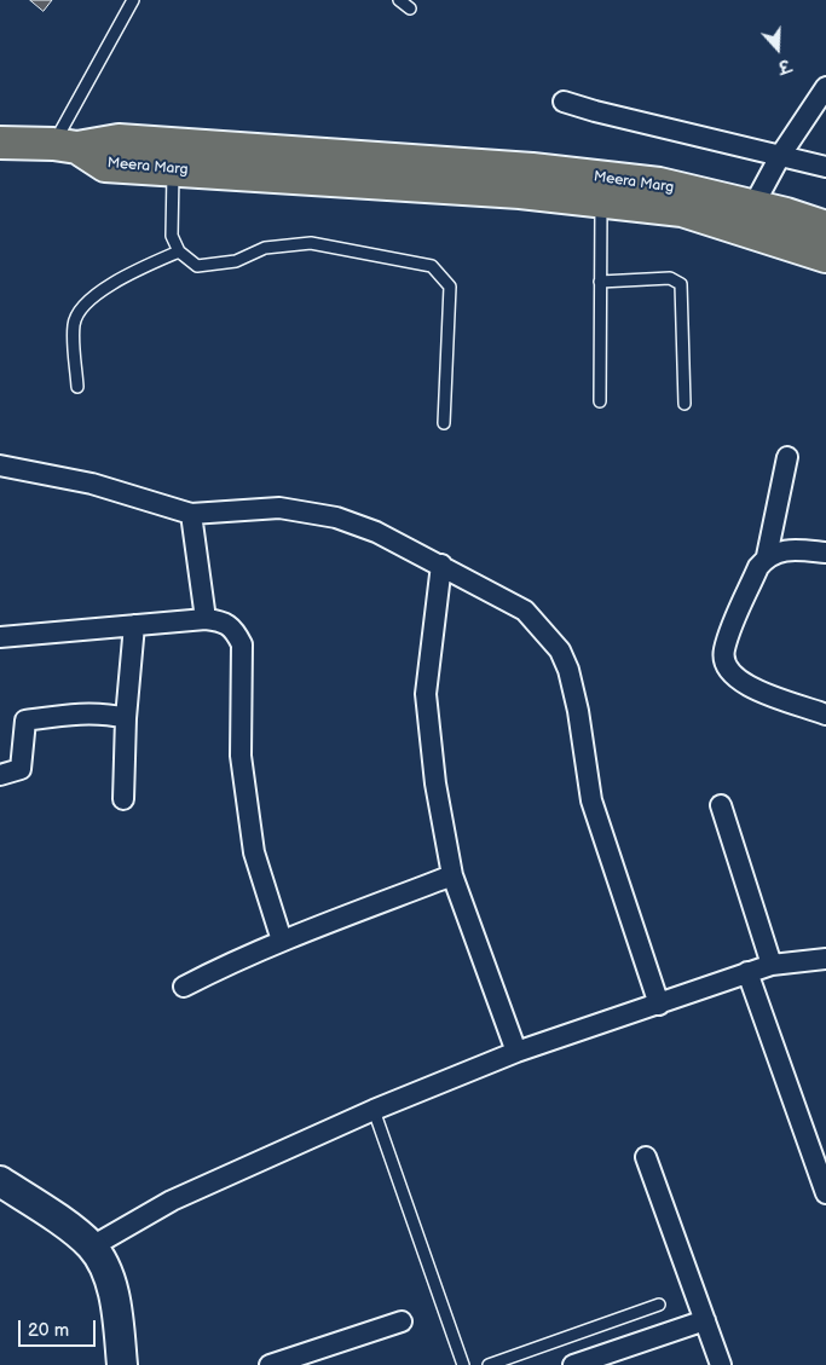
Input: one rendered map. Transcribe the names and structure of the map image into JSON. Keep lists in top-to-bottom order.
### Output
{
  "streets": {
    "main road": ["Meera Marg"]
  },
  "scale_bar": "20 m",
  "north": "bottom"
}
